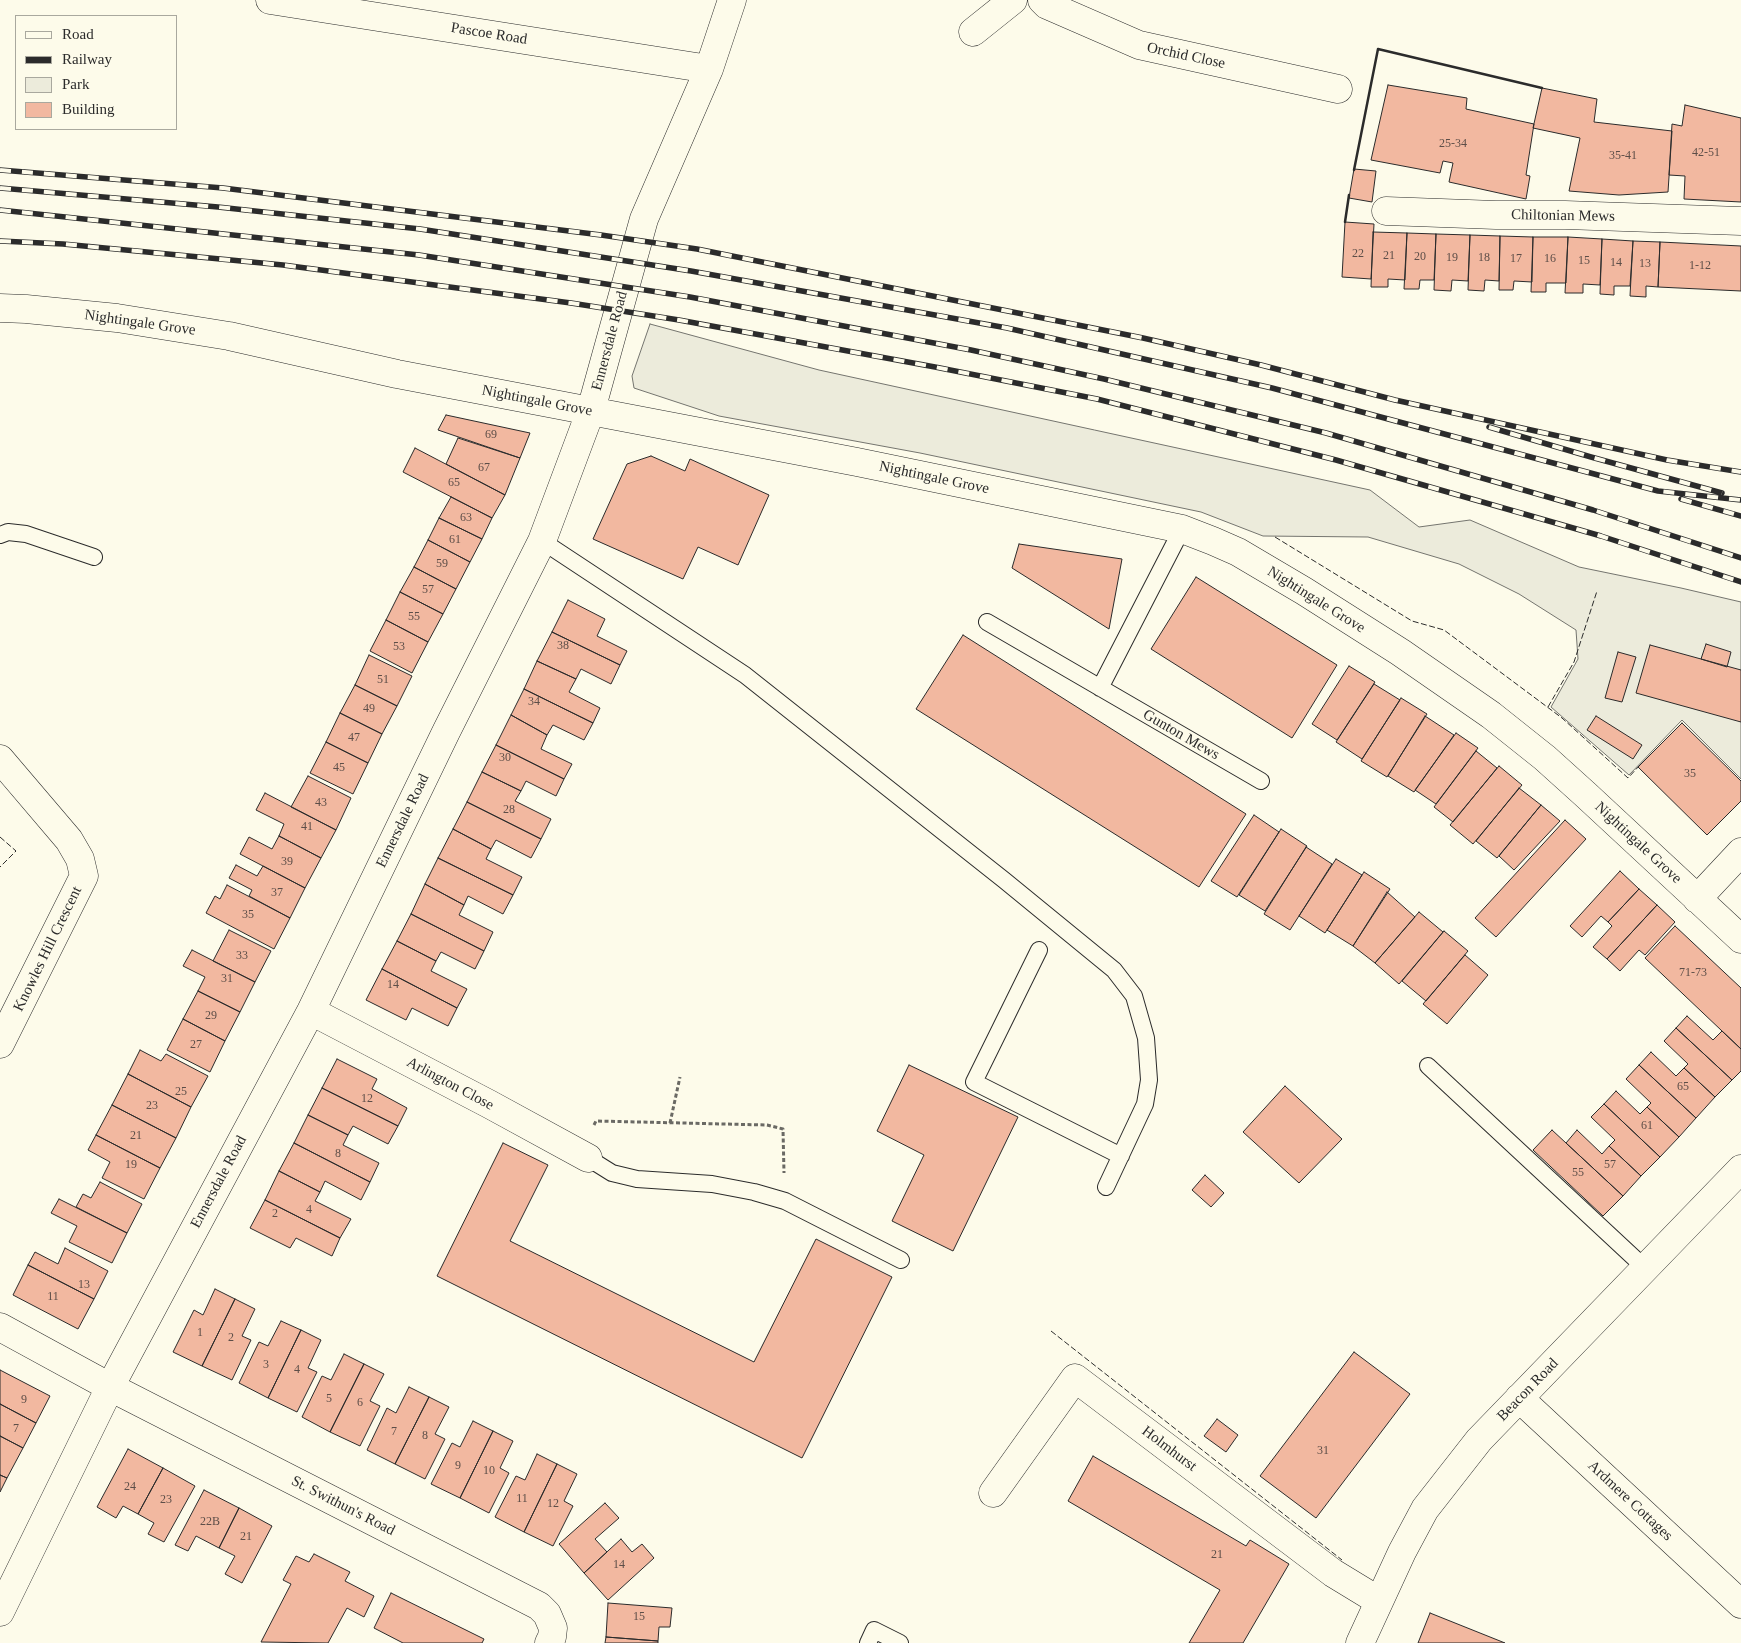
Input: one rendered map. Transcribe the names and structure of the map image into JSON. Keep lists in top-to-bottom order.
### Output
{
  "streets": {
    "street": [
      "Pascoe Road",
      "Orchid Close",
      "Chiltonian Mews",
      "Nightingale Grove",
      "Ennersdale Road",
      "Knowles Hill Crescent",
      "Arlington Close",
      "Beacon Road",
      "Holmhurst",
      "Ardmere Cottages",
      "St. Swithun's Road"
    ],
    "lane": ["Gunton Mews"]
  },
  "crossings": [
    ["Pascoe Road", "Ennersdale Road"],
    ["Nightingale Grove", "Ennersdale Road"],
    ["Ennersdale Road", "Arlington Close"],
    ["Ennersdale Road", "St. Swithun's Road"],
    ["Beacon Road", "Holmhurst"],
    ["Beacon Road", "Ardmere Cottages"]
  ],
  "house_numbers": [
    "25-34",
    "42-51",
    "35-41",
    "22",
    "21",
    "20",
    "19",
    "18",
    "17",
    "16",
    "15",
    "14",
    "13",
    "1-12",
    "69",
    "67",
    "65",
    "63",
    "61",
    "59",
    "57",
    "55",
    "38",
    "53",
    "51",
    "34",
    "49",
    "47",
    "30",
    "45",
    "35",
    "43",
    "28",
    "41",
    "39",
    "37",
    "35",
    "33",
    "71-73",
    "31",
    "14",
    "29",
    "27",
    "65",
    "25",
    "12",
    "23",
    "61",
    "21",
    "8",
    "19",
    "57",
    "55",
    "4",
    "2",
    "13",
    "11",
    "1",
    "2",
    "3",
    "4",
    "5",
    "9",
    "6",
    "7",
    "7",
    "8",
    "31",
    "9",
    "10",
    "24",
    "11",
    "23",
    "12",
    "22B",
    "21",
    "21",
    "14",
    "15"
  ],
  "legend": [
    "Road",
    "Railway",
    "Park",
    "Building"
  ]
}
